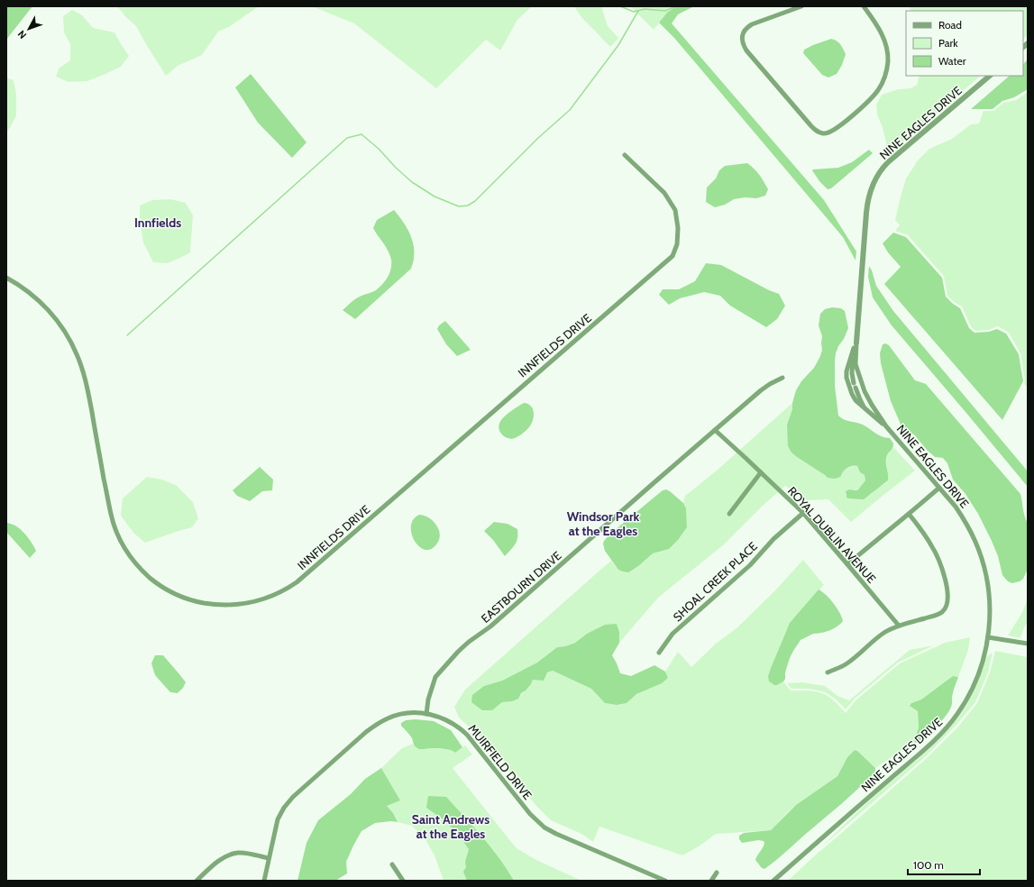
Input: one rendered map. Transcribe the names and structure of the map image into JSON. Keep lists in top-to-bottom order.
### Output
{
  "streets": {
    "street": [
      "NINE EAGLES DRIVE",
      "INNFIELDS DRIVE",
      "ROYAL DUBLIN AVENUE",
      "SHOAL CREEK PLACE",
      "EASTBOURN DRIVE",
      "MUIRFIELD DRIVE"
    ]
  },
  "crossings": [
    ["ROYAL DUBLIN AVENUE", "SHOAL CREEK PLACE"],
    ["ROYAL DUBLIN AVENUE", "EASTBOURN DRIVE"],
    ["EASTBOURN DRIVE", "MUIRFIELD DRIVE"]
  ],
  "districts": ["Innfields", "Windsor Park at the Eagles", "Saint Andrews at the Eagles"],
  "legend": ["Road", "Park", "Water"],
  "scale_bar": "100 m",
  "north": "bottom left"
}
